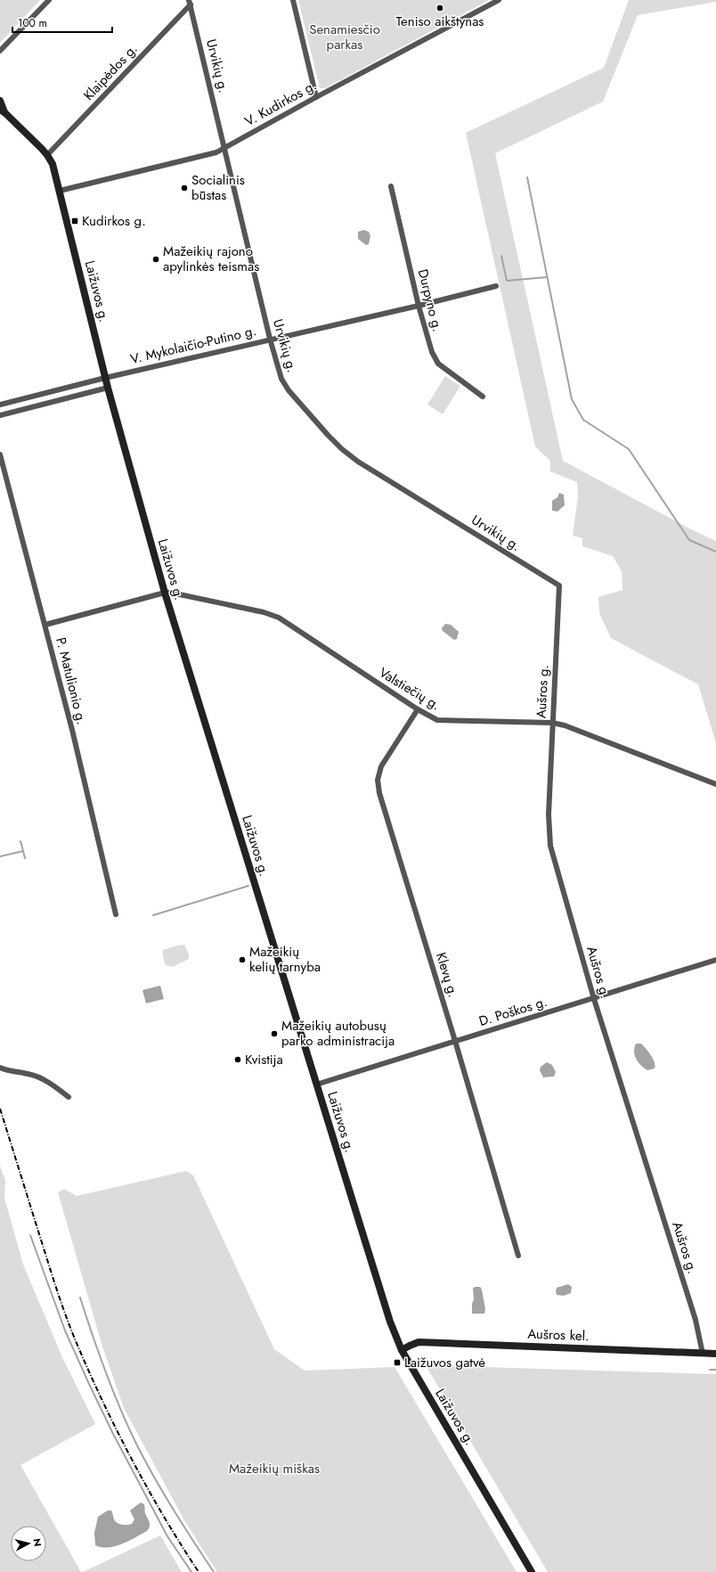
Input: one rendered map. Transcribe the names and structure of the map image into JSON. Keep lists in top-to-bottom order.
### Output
{
  "streets": {
    "main road": ["Laižuvos g.", "Aušros kel."],
    "street": [
      "Urvikių g.",
      "Klaipėdos g.",
      "V. Kudirkos g.",
      "Durpyno g.",
      "V. Mykolaičio-Putino g.",
      "P. Matulionio g.",
      "Valstiečių g.",
      "Aušros g.",
      "Klevų g.",
      "D. Poškos g."
    ]
  },
  "crossings": [
    ["Urvikių g.", "Klaipėdos g."],
    ["Urvikių g.", "V. Kudirkos g."],
    ["Urvikių g.", "V. Mykolaičio-Putino g."],
    ["Urvikių g.", "Aušros g."],
    ["Klaipėdos g.", "Laižuvos g."],
    ["V. Kudirkos g.", "Laižuvos g."],
    ["Laižuvos g.", "V. Mykolaičio-Putino g."],
    ["Laižuvos g.", "Valstiečių g."],
    ["Laižuvos g.", "D. Poškos g."],
    ["Laižuvos g.", "Aušros kel."],
    ["Durpyno g.", "V. Mykolaičio-Putino g."],
    ["Valstiečių g.", "Aušros g."],
    ["Valstiečių g.", "Klevų g."],
    ["Aušros g.", "D. Poškos g."],
    ["Aušros g.", "Aušros kel."],
    ["Klevų g.", "D. Poškos g."]
  ],
  "parks": ["Senamiesčio parkas", "Mažeikių miškas"],
  "places": {
    "other": [
      "Teniso aikštynas",
      "Socialinis būstas",
      "Mažeikių rajono apylinkės teismas",
      "Mažeikių kelių tarnyba",
      "Mažeikių autobusų parko administracija",
      "Kvistija"
    ],
    "transit": ["Kudirkos g.", "Laižuvos gatvė"]
  },
  "scale_bar": "100 m",
  "north": "right"
}
